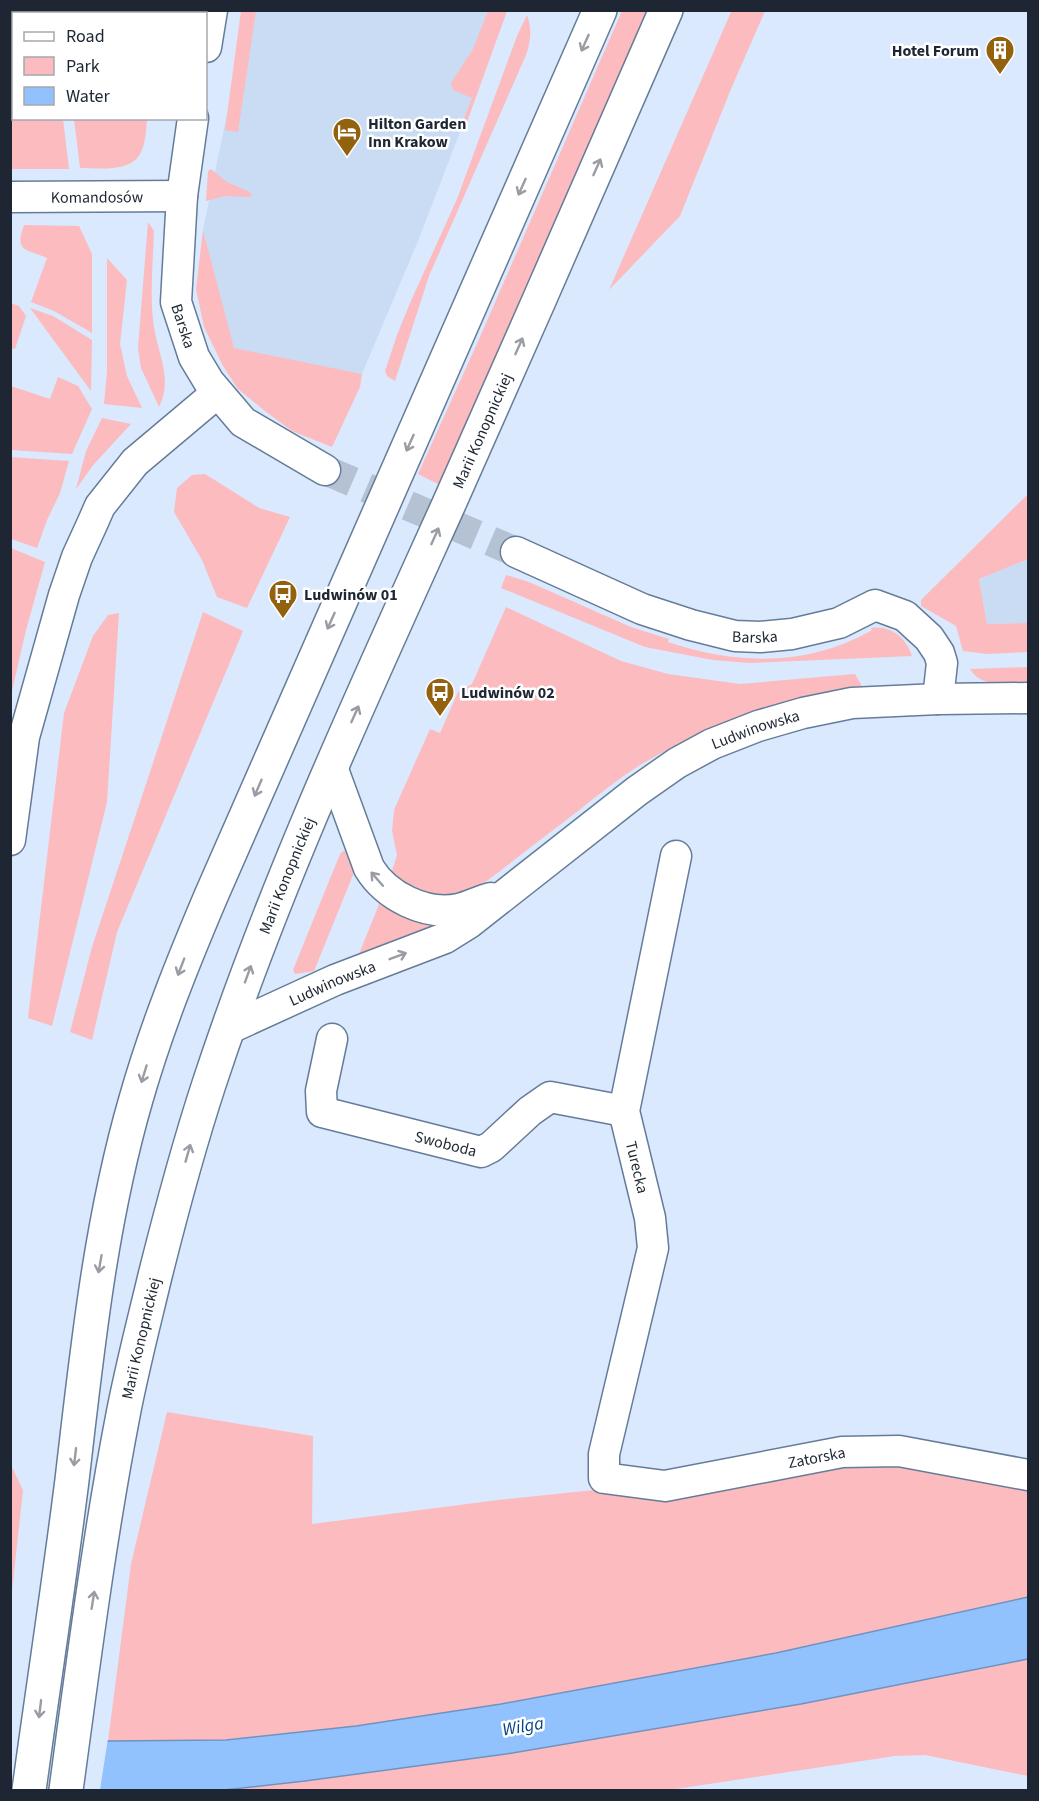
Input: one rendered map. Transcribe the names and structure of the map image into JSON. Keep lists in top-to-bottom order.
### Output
{
  "streets": {
    "main road": ["Marii Konopnickiej"],
    "street": [
      "Komandosów",
      "Barska",
      "Ludwinowska",
      "Swoboda",
      "Turecka",
      "Zatorska"
    ]
  },
  "crossings": [
    ["Komandosów", "Barska"],
    ["Barska", "Ludwinowska"],
    ["Marii Konopnickiej", "Ludwinowska"],
    ["Swoboda", "Turecka"],
    ["Turecka", "Zatorska"]
  ],
  "water": ["Wilga"],
  "places": {
    "building": ["Hotel Forum"],
    "hotel": ["Hilton Garden Inn Krakow"],
    "bus stop": ["Ludwinów 01", "Ludwinów 02"]
  },
  "legend": ["Road", "Park", "Water"]
}
